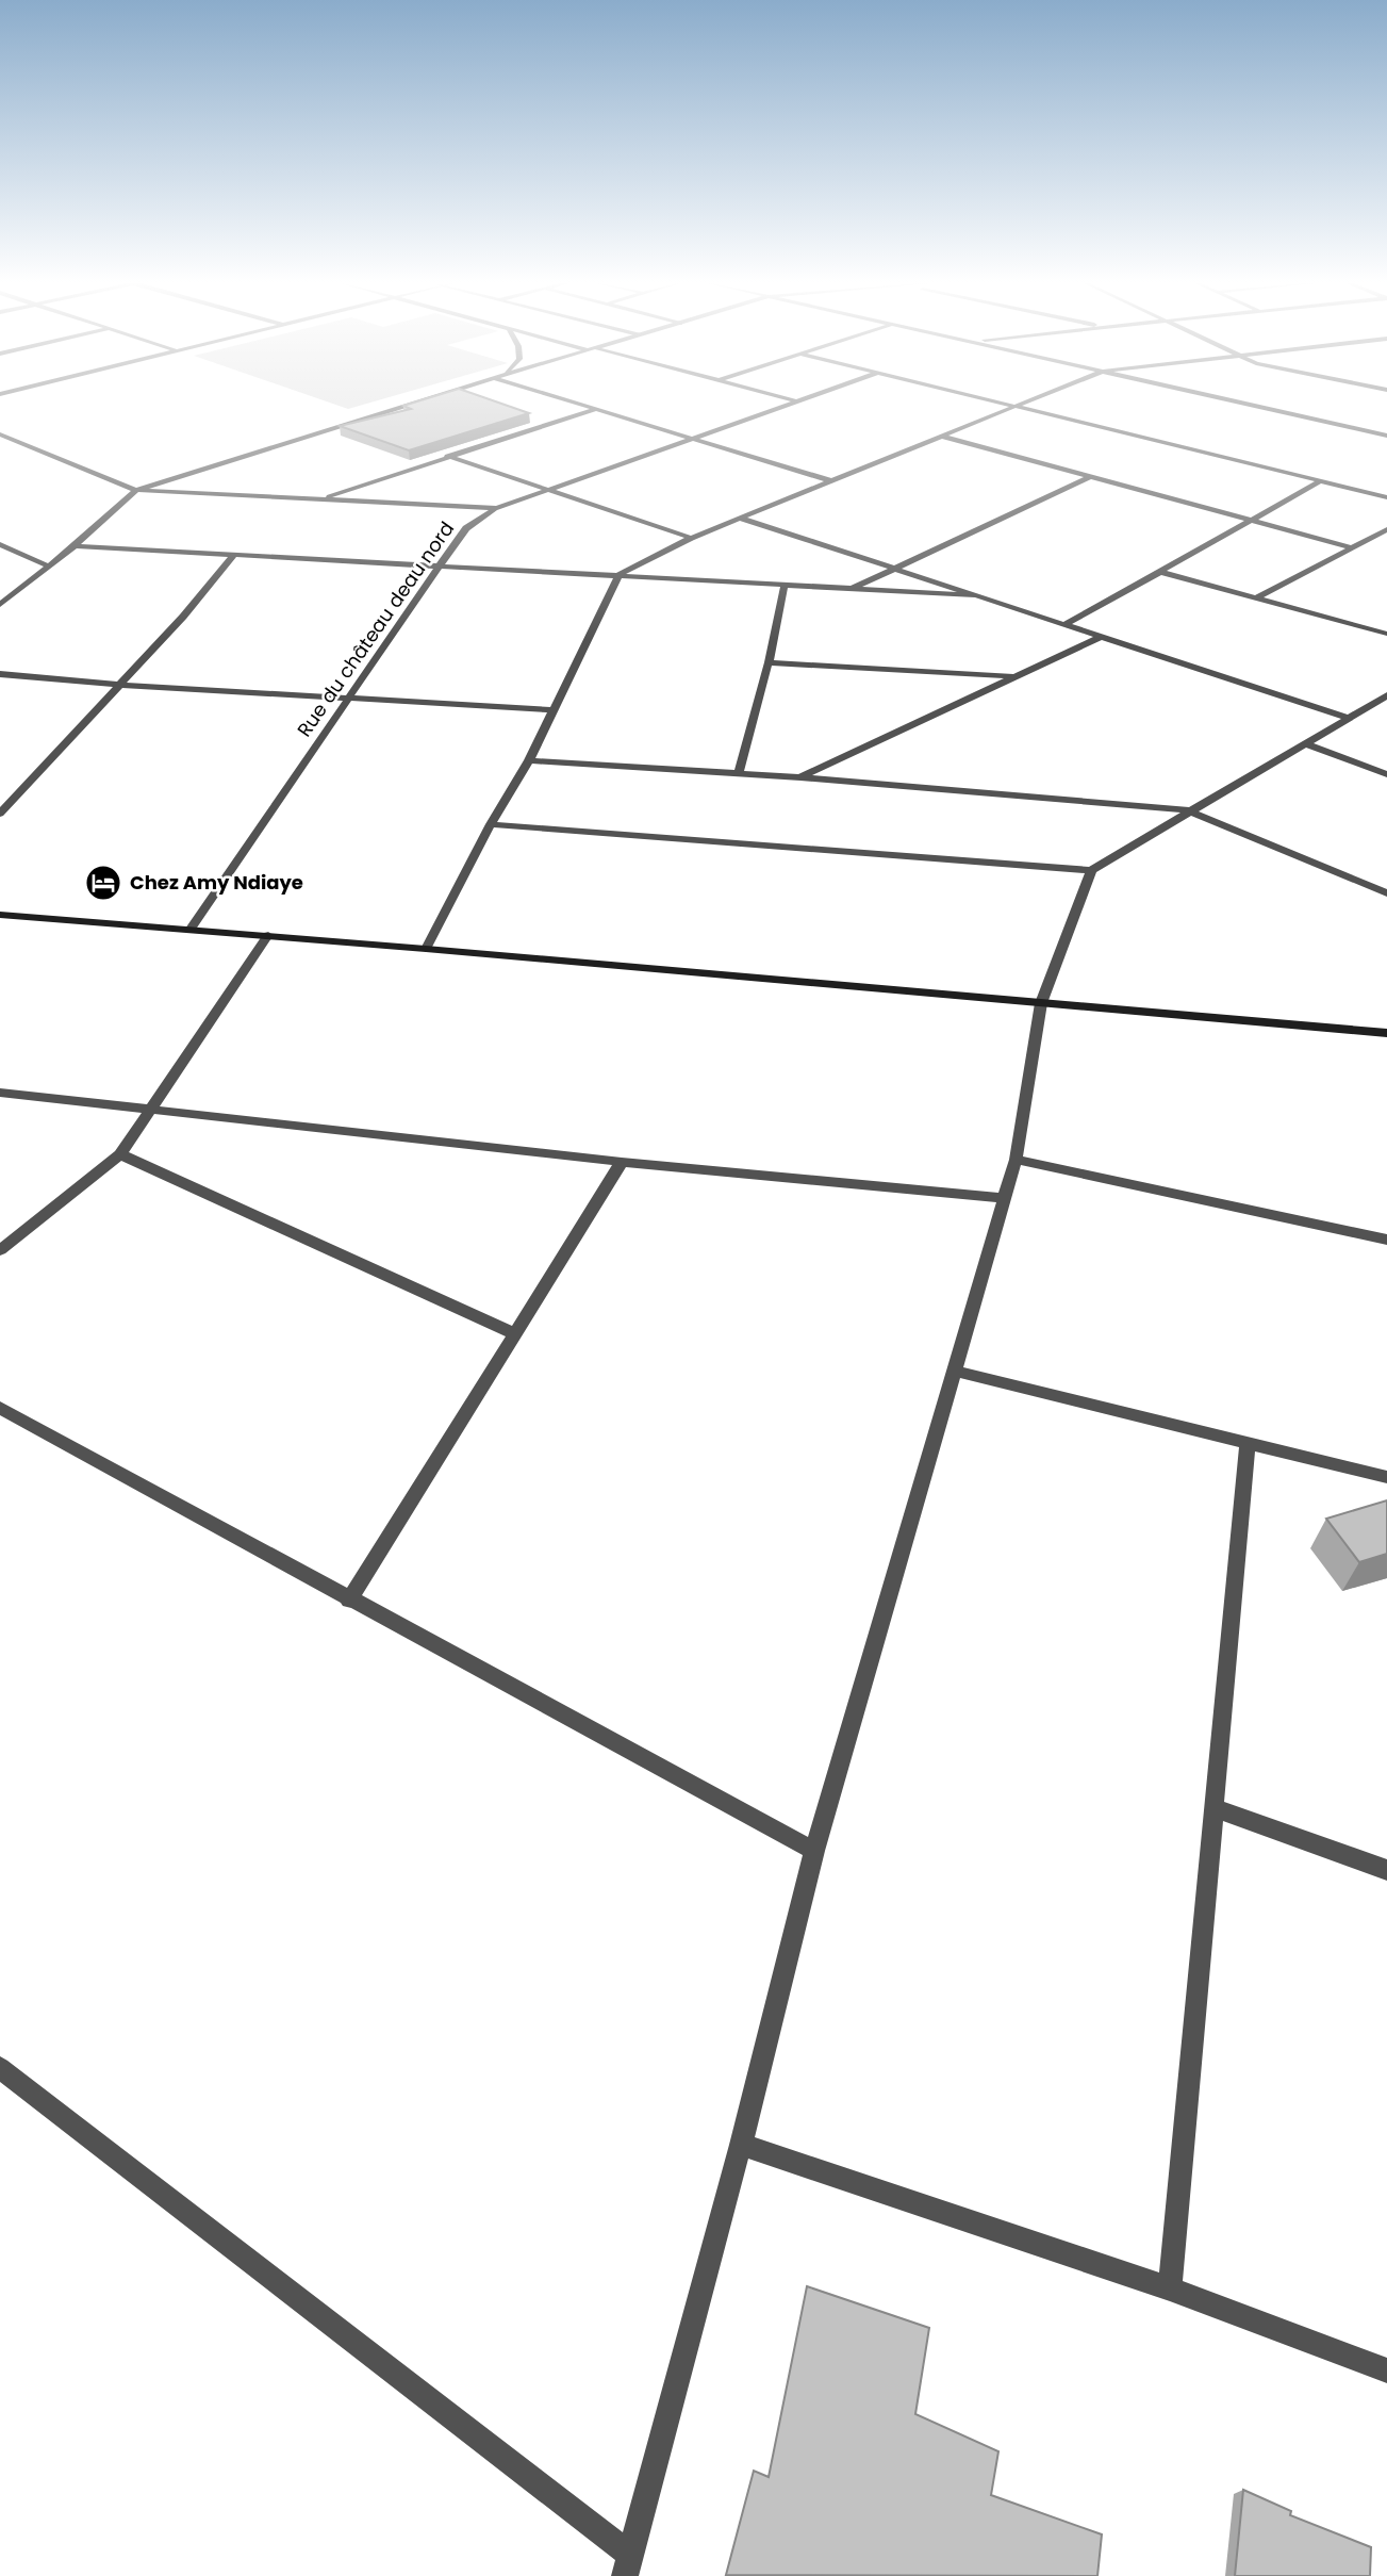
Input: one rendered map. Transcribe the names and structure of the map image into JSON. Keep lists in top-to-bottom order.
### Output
{
  "streets": {
    "street": ["Rue du château deau nord"]
  },
  "places": {
    "hotel": ["Chez Amy Ndiaye"]
  }
}
